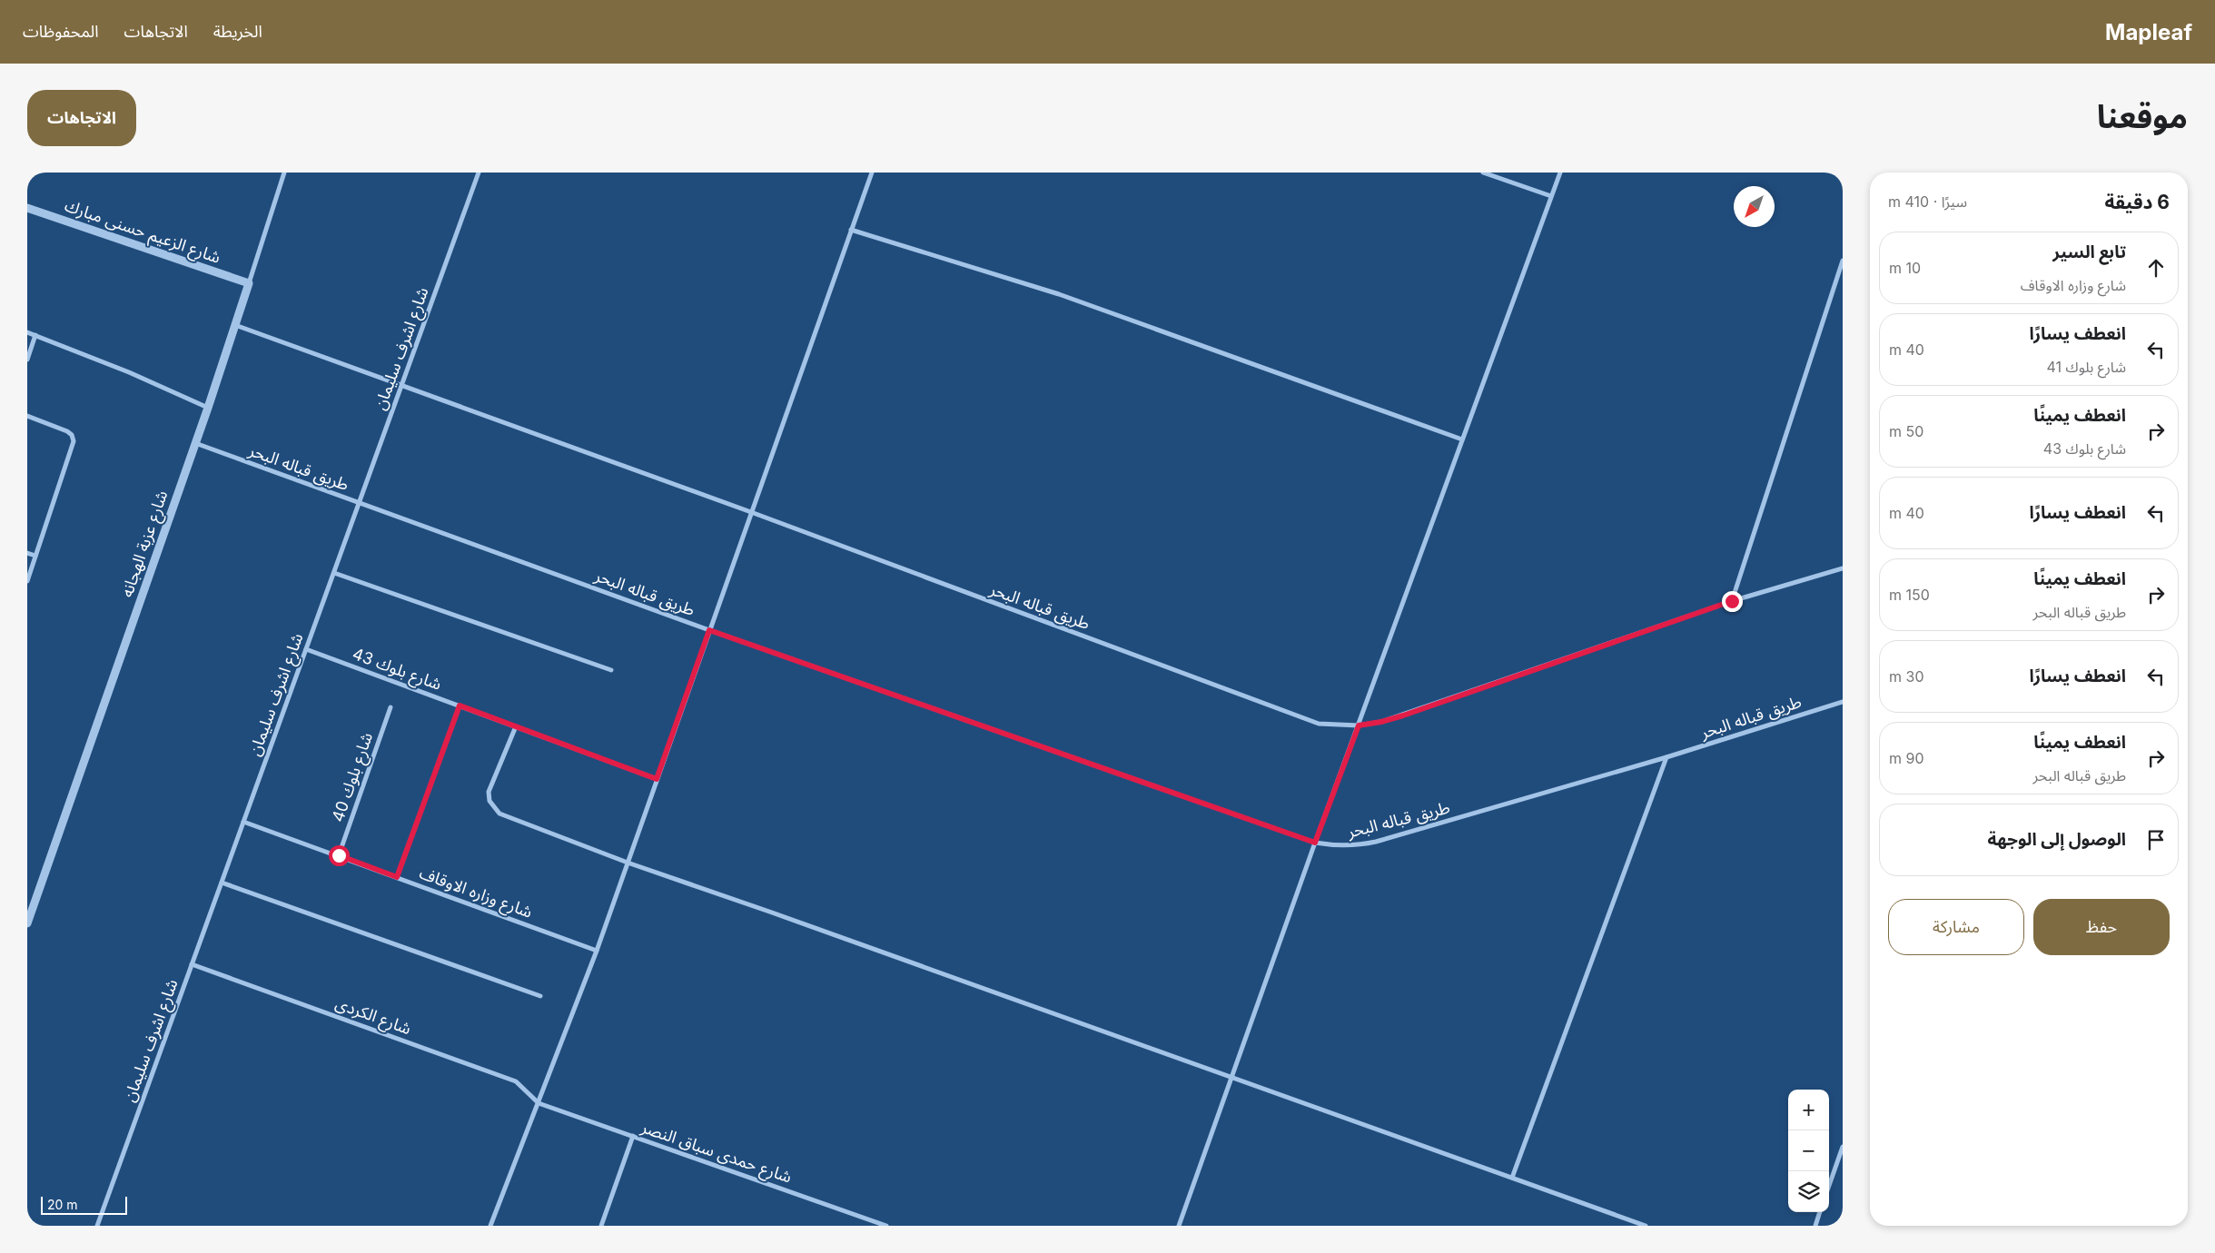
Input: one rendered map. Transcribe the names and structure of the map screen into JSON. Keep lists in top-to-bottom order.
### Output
{
  "streets": {
    "street": [
      "شارع الزعيم حسنى مبارك",
      "شارع اشرف سليمان",
      "طريق قباله البحر",
      "شارع عزبة الهجانه",
      "شارع بلوك 43",
      "شارع بلوك 40",
      "شارع وزاره الاوقاف",
      "شارع الكردى",
      "شارع حمدى سباق النصر"
    ]
  },
  "crossings": [
    ["شارع الزعيم حسنى مبارك", "شارع عزبة الهجانه"],
    ["شارع اشرف سليمان", "طريق قباله البحر"],
    ["شارع اشرف سليمان", "شارع بلوك 43"],
    ["شارع اشرف سليمان", "شارع وزاره الاوقاف"],
    ["شارع اشرف سليمان", "شارع الكردى"],
    ["طريق قباله البحر", "شارع عزبة الهجانه"],
    ["شارع بلوك 40", "شارع وزاره الاوقاف"],
    ["شارع الكردى", "شارع حمدى سباق النصر"]
  ],
  "scale_bar": "20 m",
  "north": "bottom left",
  "page": {
    "header": "Mapleaf",
    "nav": ["الخريطة", "الاتجاهات", "المحفوظات"],
    "title": "موقعنا",
    "buttons": [
      "الاتجاهات",
      ["حفظ", "مشاركة"]
    ],
    "heading": ["6 دقيقة", "سيرًا · 410 m"],
    "list": [
      ["تابع السير", "شارع وزاره الاوقاف", "10 m"],
      ["انعطف يسارًا", "شارع بلوك 41", "40 m"],
      ["انعطف يمينًا", "شارع بلوك 43", "50 m"],
      ["انعطف يسارًا", "40 m"],
      ["انعطف يمينًا", "طريق قباله البحر", "150 m"],
      ["انعطف يسارًا", "30 m"],
      ["انعطف يمينًا", "طريق قباله البحر", "90 m"],
      "الوصول إلى الوجهة"
    ],
    "map_buttons": ["+", "−"],
    "scale": "20 m"
  }
}
